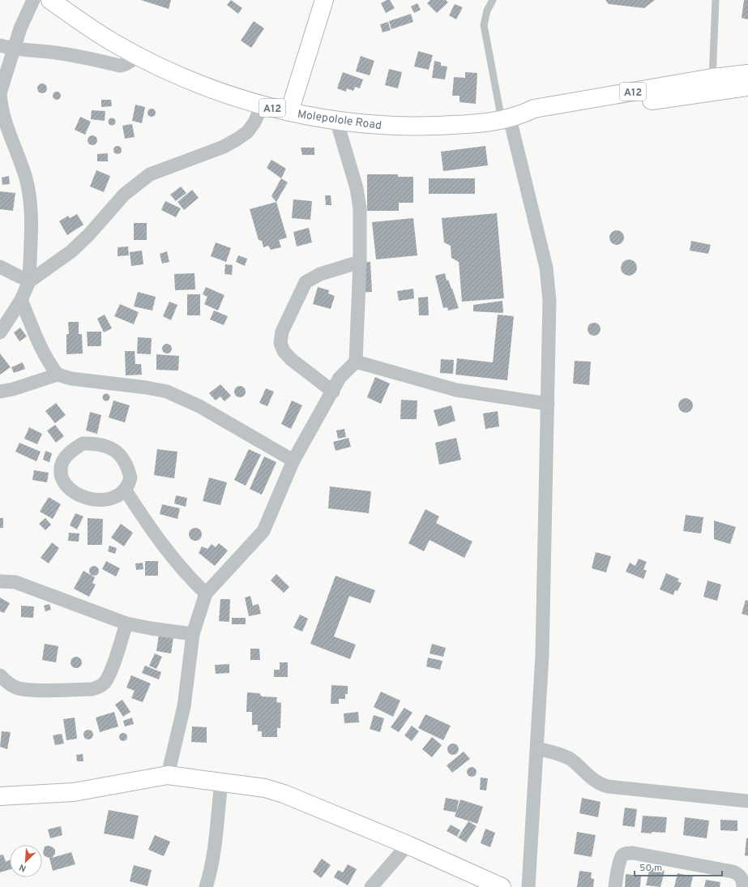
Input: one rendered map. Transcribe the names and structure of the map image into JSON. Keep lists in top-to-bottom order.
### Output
{
  "streets": {
    "main road": ["A12", "Molepolole Road"]
  },
  "scale_bar": "50 m",
  "north": "bottom left"
}
